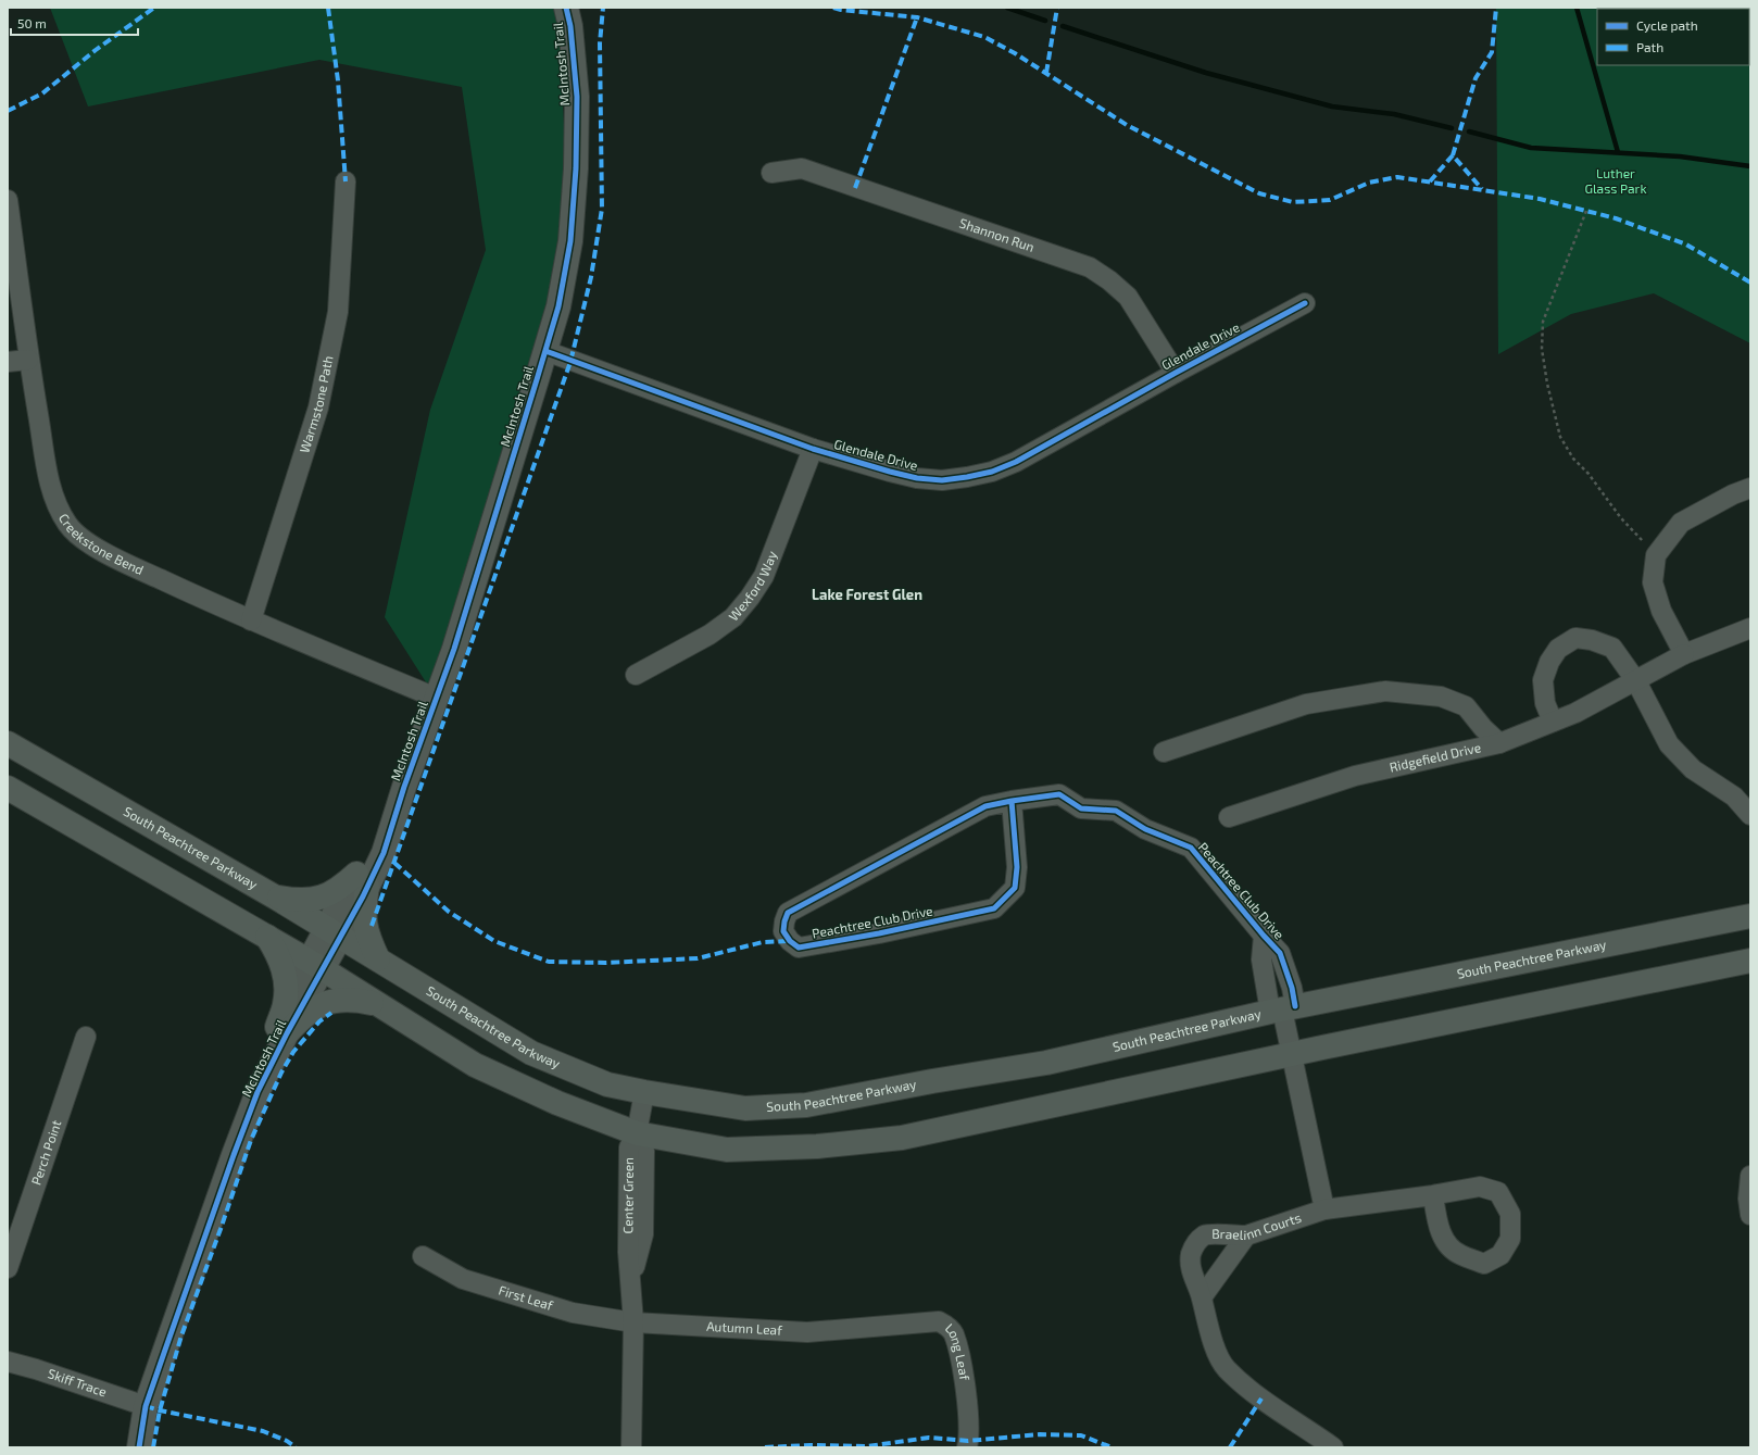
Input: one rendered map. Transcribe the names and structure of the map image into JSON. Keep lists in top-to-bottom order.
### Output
{
  "streets": {
    "main road": ["South Peachtree Parkway"],
    "street": [
      "McIntosh Trail",
      "Shannon Run",
      "Glendale Drive",
      "Warmstone Path",
      "Creekstone Bend",
      "Wexford Way",
      "Ridgefield Drive",
      "Peachtree Club Drive",
      "Perch Point",
      "Center Green",
      "Braelinn Courts",
      "First Leaf",
      "Autumn Leaf",
      "Long Leaf",
      "Skiff Trace"
    ]
  },
  "crossings": [
    ["McIntosh Trail", "Glendale Drive"],
    ["McIntosh Trail", "Creekstone Bend"],
    ["McIntosh Trail", "South Peachtree Parkway"],
    ["McIntosh Trail", "Skiff Trace"],
    ["Shannon Run", "Glendale Drive"],
    ["Glendale Drive", "Wexford Way"],
    ["Warmstone Path", "Creekstone Bend"],
    ["South Peachtree Parkway", "Peachtree Club Drive"],
    ["Center Green", "First Leaf"],
    ["Center Green", "Autumn Leaf"],
    ["First Leaf", "Autumn Leaf"],
    ["Autumn Leaf", "Long Leaf"]
  ],
  "districts": ["Lake Forest Glen"],
  "parks": ["Luther Glass Park"],
  "legend": ["Cycle path", "Path"],
  "scale_bar": "50 m"
}
